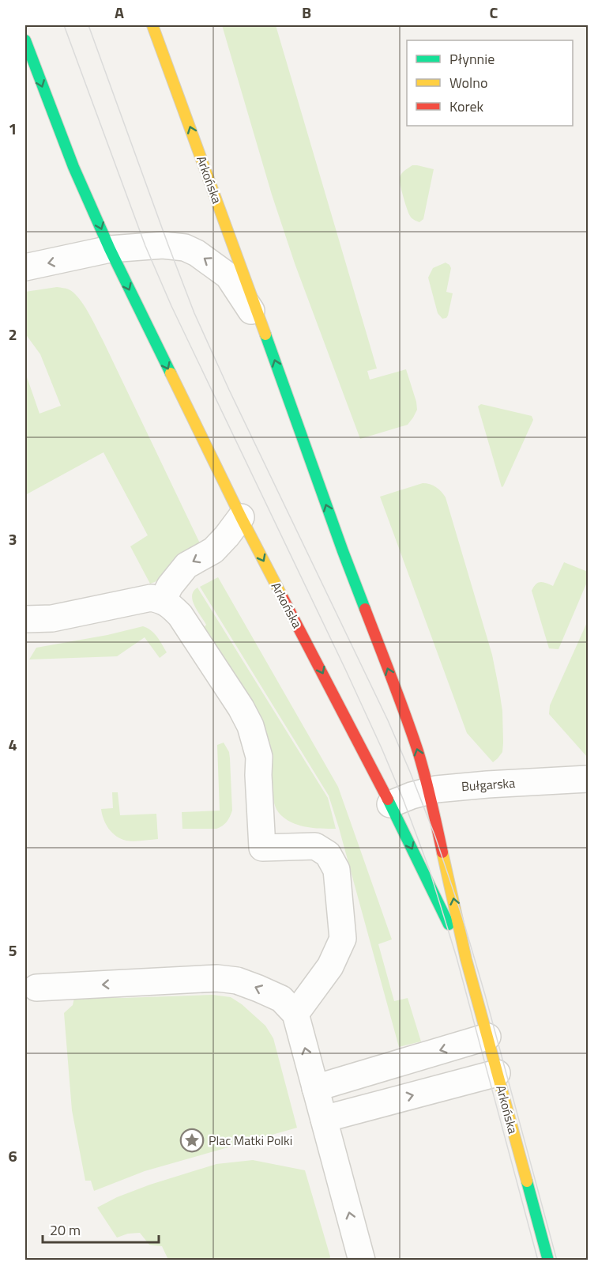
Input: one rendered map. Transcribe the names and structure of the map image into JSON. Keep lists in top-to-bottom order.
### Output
{
  "streets": {
    "street": ["Arkońska", "Bułgarska"]
  },
  "crossings": [
    ["Arkońska", "Bułgarska"]
  ],
  "places": {
    "place": ["Plac Matki Polki"]
  },
  "legend": ["Płynnie", "Wolno", "Korek"],
  "scale_bar": "20 m",
  "grid": {
    "columns": ["A", "B", "C"],
    "rows": [
      "1",
      "2",
      "3",
      "4",
      "5",
      "6"
    ]
  }
}
